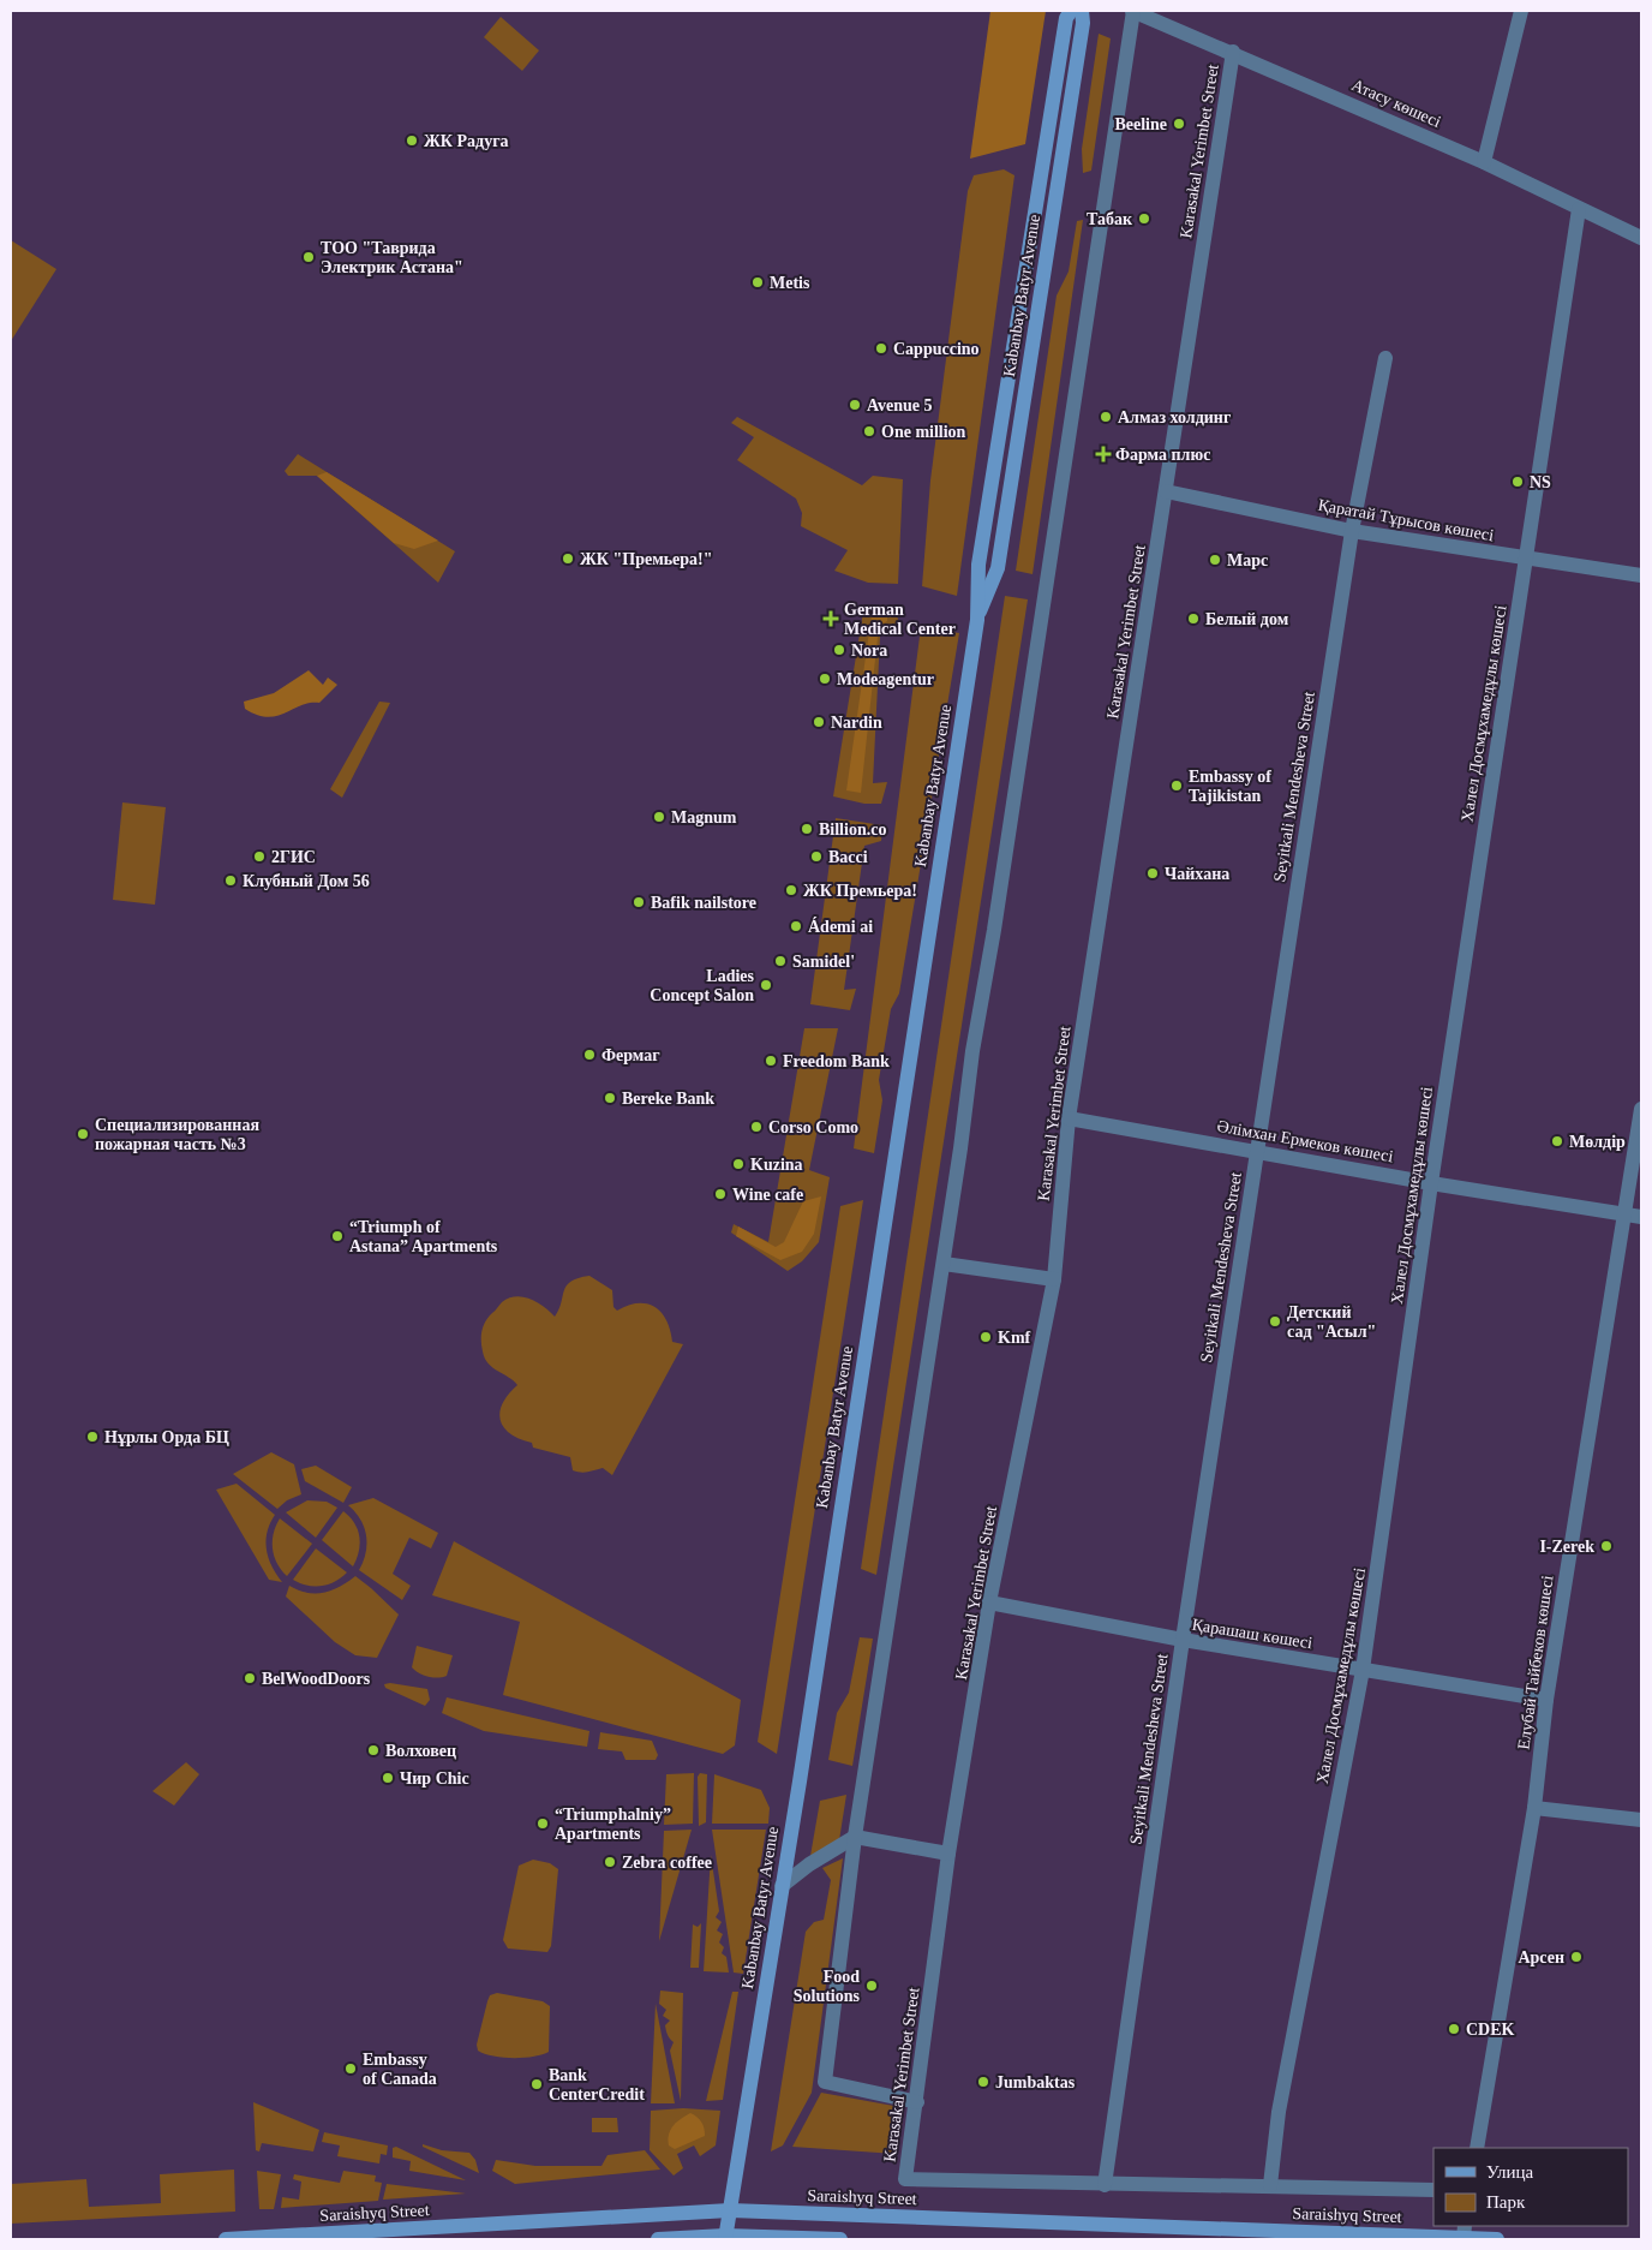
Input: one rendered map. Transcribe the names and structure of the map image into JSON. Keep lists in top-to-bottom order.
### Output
{
  "streets": {
    "main road": ["Kabanbay Batyr Avenue", "Saraishyq Street"],
    "street": [
      "Атасу көшесі",
      "Karasakal Yerimbet Street",
      "Қаратай Тұрысов көшесі",
      "Халел Досмұхамедұлы көшесі",
      "Seyitkali Mendesheva Street",
      "Әлімхан Ермеков көшесі",
      "Қарашаш көшесі",
      "Елубай Тайбеков көшесі"
    ]
  },
  "crossings": [
    ["Атасу көшесі", "Karasakal Yerimbet Street"],
    ["Атасу көшесі", "Халел Досмұхамедұлы көшесі"],
    ["Karasakal Yerimbet Street", "Қаратай Тұрысов көшесі"],
    ["Karasakal Yerimbet Street", "Seyitkali Mendesheva Street"],
    ["Karasakal Yerimbet Street", "Әлімхан Ермеков көшесі"],
    ["Karasakal Yerimbet Street", "Қарашаш көшесі"],
    ["Kabanbay Batyr Avenue", "Saraishyq Street"],
    ["Қаратай Тұрысов көшесі", "Халел Досмұхамедұлы көшесі"],
    ["Қаратай Тұрысов көшесі", "Seyitkali Mendesheva Street"],
    ["Халел Досмұхамедұлы көшесі", "Әлімхан Ермеков көшесі"],
    ["Халел Досмұхамедұлы көшесі", "Қарашаш көшесі"],
    ["Seyitkali Mendesheva Street", "Әлімхан Ермеков көшесі"],
    ["Seyitkali Mendesheva Street", "Қарашаш көшесі"],
    ["Әлімхан Ермеков көшесі", "Елубай Тайбеков көшесі"],
    ["Қарашаш көшесі", "Елубай Тайбеков көшесі"]
  ],
  "places": {
    "other": [
      "Beeline",
      "ЖК Радуга",
      "Табак",
      "ТОО \"Таврида Электрик Астана\"",
      "Metis",
      "Cappuccino",
      "Avenue 5",
      "Алмаз холдинг",
      "One million",
      "NS",
      "ЖК \"Премьера!\"",
      "Марс",
      "Белый дом",
      "Nora",
      "Modeagentur",
      "Nardin",
      "Embassy of Tajikistan",
      "Magnum",
      "Billion.co",
      "2ГИС",
      "Bacci",
      "Чайхана",
      "Клубный Дом 56",
      "ЖК Премьера!",
      "Bafik nailstore",
      "Ádemi ai",
      "Samidel'",
      "Ladies Concept Salon",
      "Фермаг",
      "Freedom Bank",
      "Bereke Bank",
      "Corso Como",
      "Специализированная пожарная часть №3",
      "Мөлдір",
      "Kuzina",
      "Wine cafe",
      "“Triumph of Astana” Apartments",
      "Детский сад \"Асыл\"",
      "Kmf",
      "Нұрлы Орда БЦ",
      "I-Zerek",
      "BelWoodDoors",
      "Волховец",
      "Чир Chic",
      "“Triumphalniy” Apartments",
      "Zebra coffee",
      "Арсен",
      "Food Solutions",
      "CDEK",
      "Embassy of Canada",
      "Jumbaktas",
      "Bank CenterCredit"
    ],
    "health": ["Фарма плюс", "German Medical Center"]
  },
  "legend": ["Улица", "Парк"]
}
